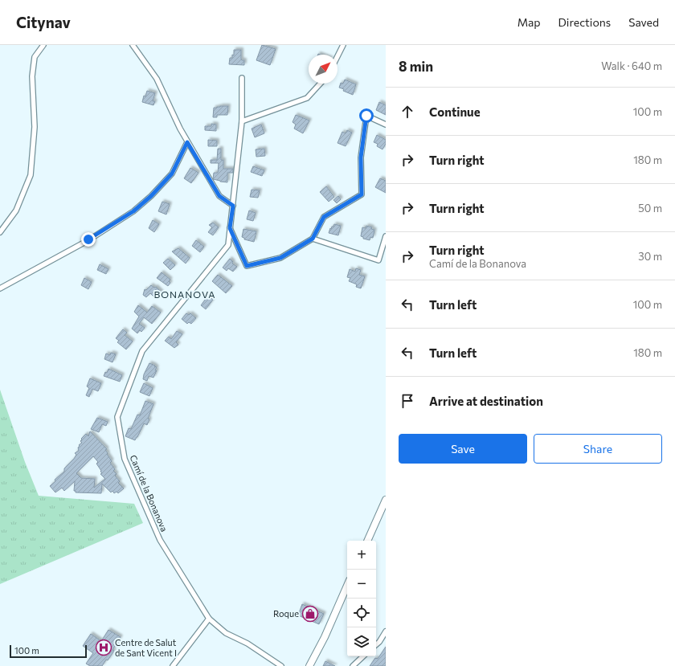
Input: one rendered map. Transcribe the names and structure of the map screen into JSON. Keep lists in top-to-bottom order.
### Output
{
  "streets": {
    "street": ["Camí de la Bonanova"]
  },
  "districts": ["BONANOVA"],
  "places": {
    "shop": ["Roque"],
    "hospital": ["Centre de Salut de Sant Vicent I"]
  },
  "scale_bar": "100 m",
  "north": "top right",
  "page": {
    "header": "Citynav",
    "nav": ["Map", "Directions", "Saved"],
    "heading": ["8 min", "Walk · 640 m"],
    "list": [
      ["Continue", "100 m"],
      ["Turn right", "180 m"],
      ["Turn right", "50 m"],
      ["Turn right", "Camí de la Bonanova", "30 m"],
      ["Turn left", "100 m"],
      ["Turn left", "180 m"],
      "Arrive at destination"
    ],
    "buttons": ["Save", "Share"],
    "map_buttons": ["+", "−"],
    "scale": "100 m"
  }
}
